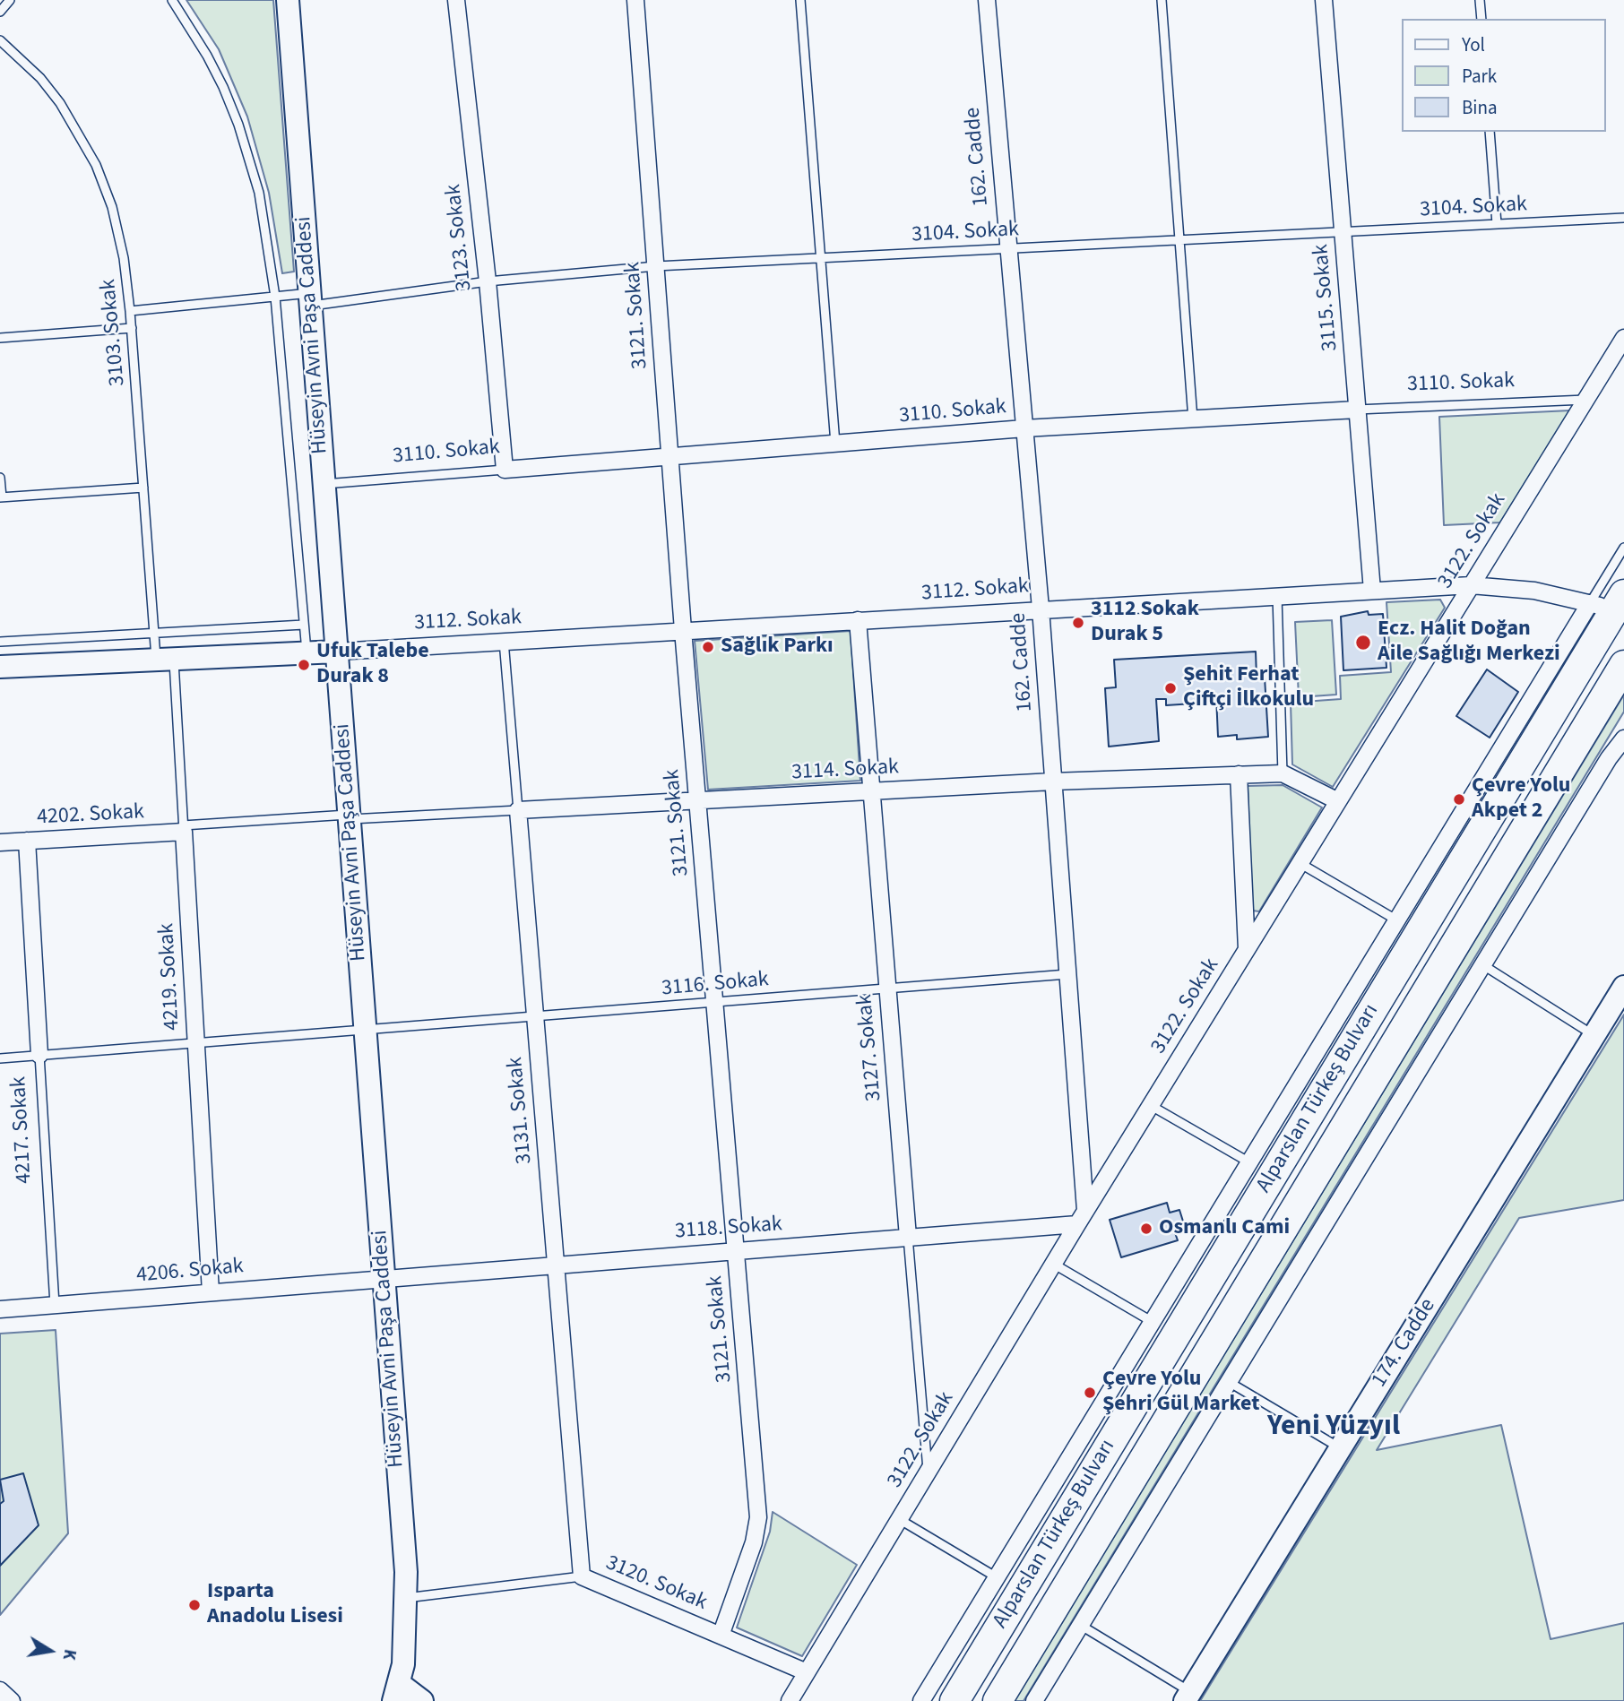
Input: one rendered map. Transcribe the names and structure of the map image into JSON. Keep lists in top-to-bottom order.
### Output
{
  "streets": {
    "highway": ["Alparslan Türkeş Bulvarı"],
    "main road": ["Hüseyin Avni Paşa Caddesi", "174. Cadde"],
    "street": [
      "162. Cadde",
      "3123. Sokak",
      "3115. Sokak",
      "3121. Sokak",
      "3110. Sokak",
      "3122. Sokak",
      "3112. Sokak",
      "3114. Sokak",
      "4202. Sokak",
      "4219. Sokak",
      "3127. Sokak",
      "3131. Sokak",
      "4217. Sokak",
      "3118. Sokak",
      "4206. Sokak",
      "3120. Sokak"
    ],
    "lane": ["3104. Sokak", "3103. Sokak", "3116. Sokak"]
  },
  "crossings": [
    ["162. Cadde", "3104. Sokak"],
    ["162. Cadde", "3110. Sokak"],
    ["162. Cadde", "3122. Sokak"],
    ["162. Cadde", "3112. Sokak"],
    ["162. Cadde", "3114. Sokak"],
    ["162. Cadde", "3116. Sokak"],
    ["162. Cadde", "3118. Sokak"],
    ["3104. Sokak", "3123. Sokak"],
    ["3104. Sokak", "3115. Sokak"],
    ["3104. Sokak", "3121. Sokak"],
    ["3104. Sokak", "3103. Sokak"],
    ["3104. Sokak", "Hüseyin Avni Paşa Caddesi"],
    ["3123. Sokak", "3110. Sokak"],
    ["3115. Sokak", "3110. Sokak"],
    ["3115. Sokak", "3112. Sokak"],
    ["3121. Sokak", "3110. Sokak"],
    ["3121. Sokak", "3112. Sokak"],
    ["3121. Sokak", "3114. Sokak"],
    ["3121. Sokak", "3116. Sokak"],
    ["3121. Sokak", "3118. Sokak"],
    ["3121. Sokak", "3120. Sokak"],
    ["3103. Sokak", "4219. Sokak"],
    ["Hüseyin Avni Paşa Caddesi", "3110. Sokak"],
    ["Hüseyin Avni Paşa Caddesi", "3112. Sokak"],
    ["Hüseyin Avni Paşa Caddesi", "3114. Sokak"],
    ["Hüseyin Avni Paşa Caddesi", "4202. Sokak"],
    ["Hüseyin Avni Paşa Caddesi", "3116. Sokak"],
    ["Hüseyin Avni Paşa Caddesi", "3118. Sokak"],
    ["Hüseyin Avni Paşa Caddesi", "4206. Sokak"],
    ["Hüseyin Avni Paşa Caddesi", "3120. Sokak"],
    ["3110. Sokak", "3122. Sokak"],
    ["3122. Sokak", "3112. Sokak"],
    ["3122. Sokak", "3114. Sokak"],
    ["3122. Sokak", "3127. Sokak"],
    ["3122. Sokak", "3118. Sokak"],
    ["3122. Sokak", "3120. Sokak"],
    ["3112. Sokak", "3127. Sokak"],
    ["3112. Sokak", "Alparslan Türkeş Bulvarı"],
    ["3112. Sokak", "3131. Sokak"],
    ["3114. Sokak", "4202. Sokak"],
    ["3114. Sokak", "3127. Sokak"],
    ["3114. Sokak", "3131. Sokak"],
    ["4202. Sokak", "4219. Sokak"],
    ["4202. Sokak", "4217. Sokak"],
    ["4219. Sokak", "3116. Sokak"],
    ["4219. Sokak", "4206. Sokak"],
    ["3116. Sokak", "3127. Sokak"],
    ["3116. Sokak", "3131. Sokak"],
    ["3116. Sokak", "4217. Sokak"],
    ["3127. Sokak", "3118. Sokak"],
    ["3131. Sokak", "3118. Sokak"],
    ["3131. Sokak", "3120. Sokak"],
    ["4217. Sokak", "4206. Sokak"],
    ["3118. Sokak", "4206. Sokak"]
  ],
  "districts": ["Yeni Yüzyıl"],
  "places": [
    "3112 Sokak Durak 5",
    "Ecz. Halit Doğan Aile Sağlığı Merkezi",
    "Sağlık Parkı",
    "Ufuk Talebe Durak 8",
    "Şehit Ferhat Çiftçi İlkokulu",
    "Çevre Yolu Akpet 2",
    "Osmanlı Cami",
    "Çevre Yolu Şehri Gül Market",
    "Isparta Anadolu Lisesi"
  ],
  "legend": ["Yol", "Park", "Bina"],
  "north": "right"
}
